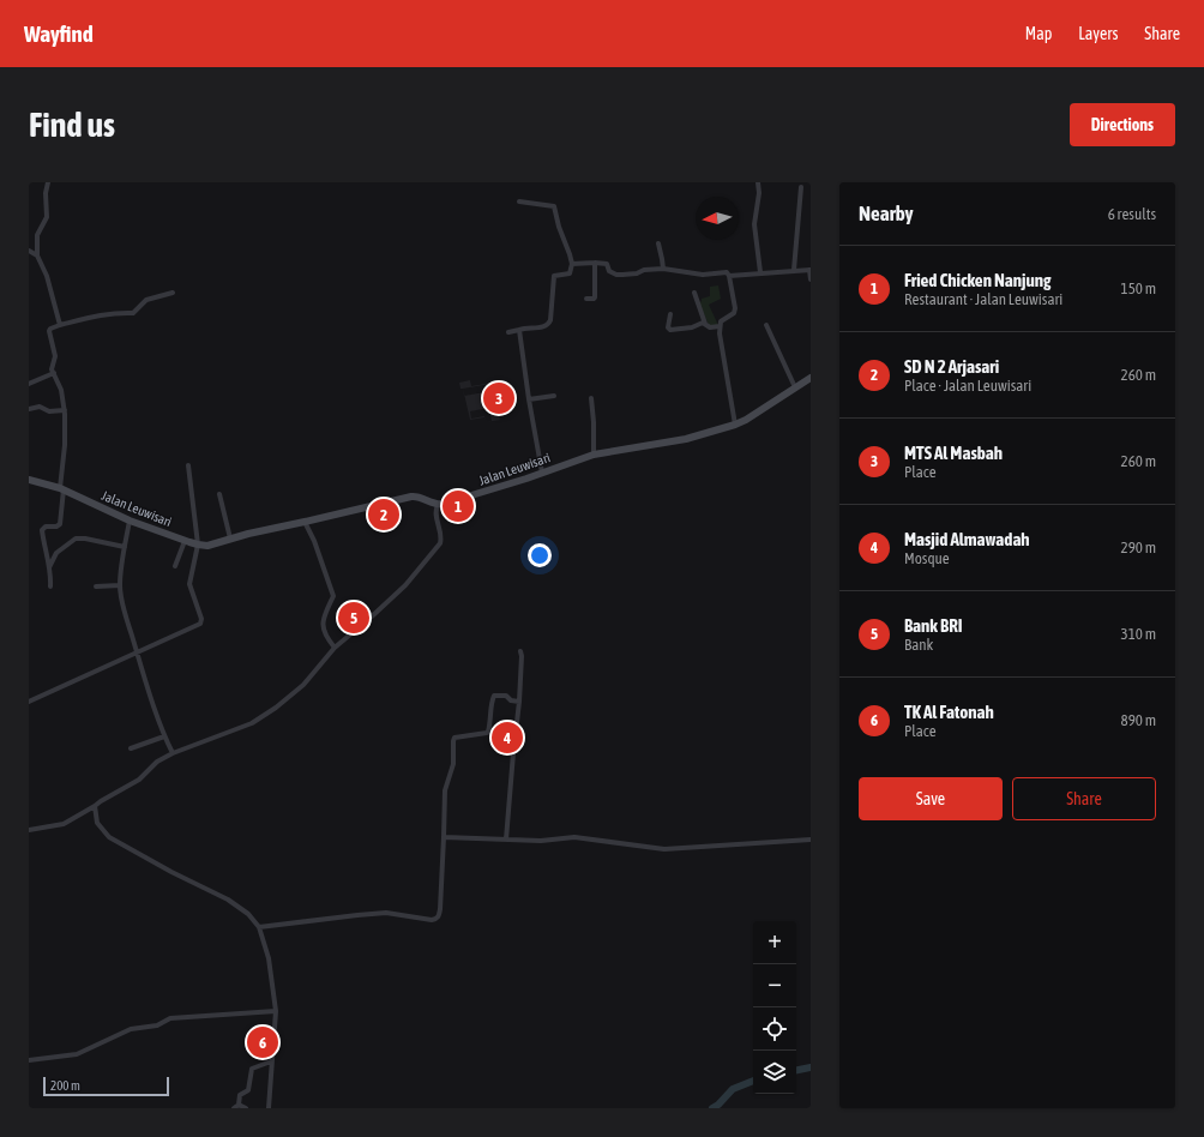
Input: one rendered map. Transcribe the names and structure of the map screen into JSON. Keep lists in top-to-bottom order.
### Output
{
  "streets": {
    "main road": ["Jalan Leuwisari"]
  },
  "scale_bar": "200 m",
  "north": "left",
  "page": {
    "header": "Wayfind",
    "nav": ["Map", "Layers", "Share"],
    "buttons": [
      "Directions",
      ["Save", "Share"]
    ],
    "title": "Find us",
    "heading": ["Nearby", "6 results"],
    "list": [
      {
        "mark": "1",
        "name": "Fried Chicken Nanjung",
        "note": "Restaurant · Jalan Leuwisari",
        "value": "150 m"
      },
      {
        "mark": "2",
        "name": "SD N 2 Arjasari",
        "note": "Place · Jalan Leuwisari",
        "value": "260 m"
      },
      {
        "mark": "3",
        "name": "MTS Al Masbah",
        "note": "Place",
        "value": "260 m"
      },
      {
        "mark": "4",
        "name": "Masjid Almawadah",
        "note": "Mosque",
        "value": "290 m"
      },
      {
        "mark": "5",
        "name": "Bank BRI",
        "note": "Bank",
        "value": "310 m"
      },
      {
        "mark": "6",
        "name": "TK Al Fatonah",
        "note": "Place",
        "value": "890 m"
      }
    ],
    "pins": [
      "3",
      "1",
      "2",
      "5",
      "4",
      "6"
    ],
    "map_buttons": ["+", "−"],
    "scale": "200 m"
  }
}
